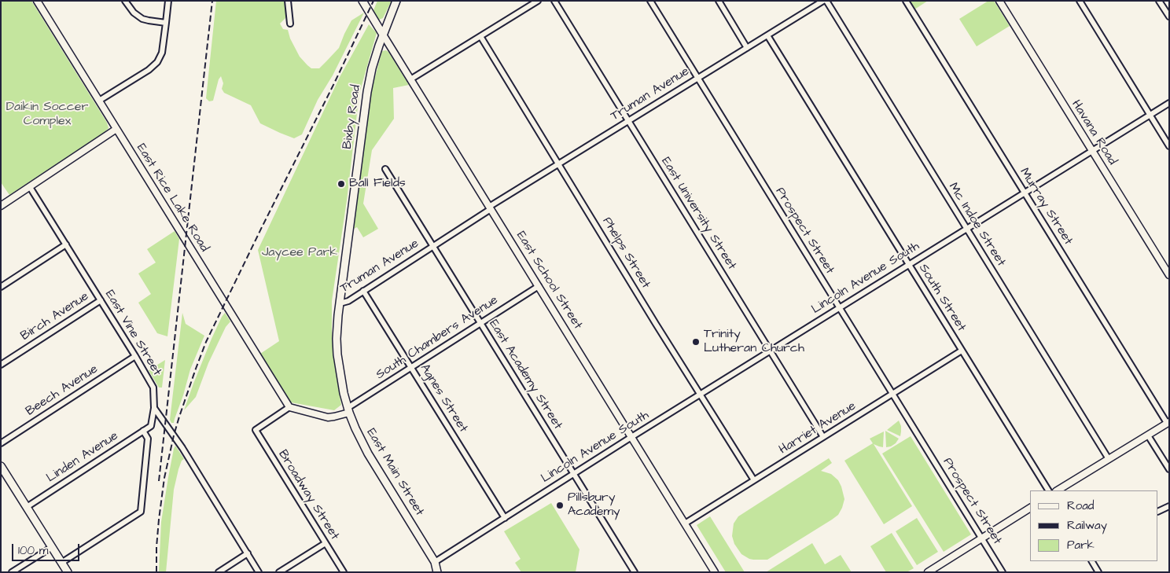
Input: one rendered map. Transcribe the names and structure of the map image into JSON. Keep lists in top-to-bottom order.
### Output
{
  "streets": {
    "main road": ["Bixby Road", "East School Street", "East Main Street"],
    "street": [
      "Truman Avenue",
      "Havana Road",
      "East Rice Lake Road",
      "Murray Street",
      "East University Street",
      "Mc Indoe Street",
      "Prospect Street",
      "Phelps Street",
      "Lincoln Avenue South",
      "South Street",
      "Birch Avenue",
      "East Vine Street",
      "South Chambers Avenue",
      "East Academy Street",
      "Beech Avenue",
      "Agnes Street",
      "Harriet Avenue",
      "Linden Avenue",
      "Broadway Street"
    ]
  },
  "crossings": [
    ["Truman Avenue", "East University Street"],
    ["Truman Avenue", "Mc Indoe Street"],
    ["Truman Avenue", "Prospect Street"],
    ["Truman Avenue", "Phelps Street"],
    ["Truman Avenue", "East School Street"],
    ["Truman Avenue", "South Street"],
    ["Truman Avenue", "East Academy Street"],
    ["Truman Avenue", "Agnes Street"],
    ["Truman Avenue", "East Main Street"],
    ["Bixby Road", "East School Street"],
    ["Bixby Road", "East Main Street"],
    ["Havana Road", "Lincoln Avenue South"],
    ["East Rice Lake Road", "South Chambers Avenue"],
    ["East Rice Lake Road", "Broadway Street"],
    ["Murray Street", "Lincoln Avenue South"],
    ["East University Street", "Lincoln Avenue South"],
    ["East University Street", "Harriet Avenue"],
    ["Mc Indoe Street", "Lincoln Avenue South"],
    ["Prospect Street", "Lincoln Avenue South"],
    ["Prospect Street", "Harriet Avenue"],
    ["Phelps Street", "Lincoln Avenue South"],
    ["Phelps Street", "Harriet Avenue"],
    ["Lincoln Avenue South", "East School Street"],
    ["Lincoln Avenue South", "South Street"],
    ["Lincoln Avenue South", "East Academy Street"],
    ["Lincoln Avenue South", "Agnes Street"],
    ["Lincoln Avenue South", "East Main Street"],
    ["East School Street", "South Chambers Avenue"],
    ["East School Street", "Harriet Avenue"],
    ["South Street", "Harriet Avenue"],
    ["Birch Avenue", "East Vine Street"],
    ["East Vine Street", "Beech Avenue"],
    ["East Vine Street", "Linden Avenue"],
    ["South Chambers Avenue", "East Academy Street"],
    ["South Chambers Avenue", "Agnes Street"],
    ["South Chambers Avenue", "East Main Street"],
    ["South Chambers Avenue", "Broadway Street"]
  ],
  "parks": ["Daikin Soccer Complex", "Jaycee Park"],
  "places": ["Ball Fields", "Trinity Lutheran Church", "Pillsbury Academy"],
  "legend": ["Road", "Railway", "Park"],
  "scale_bar": "100 m"
}
